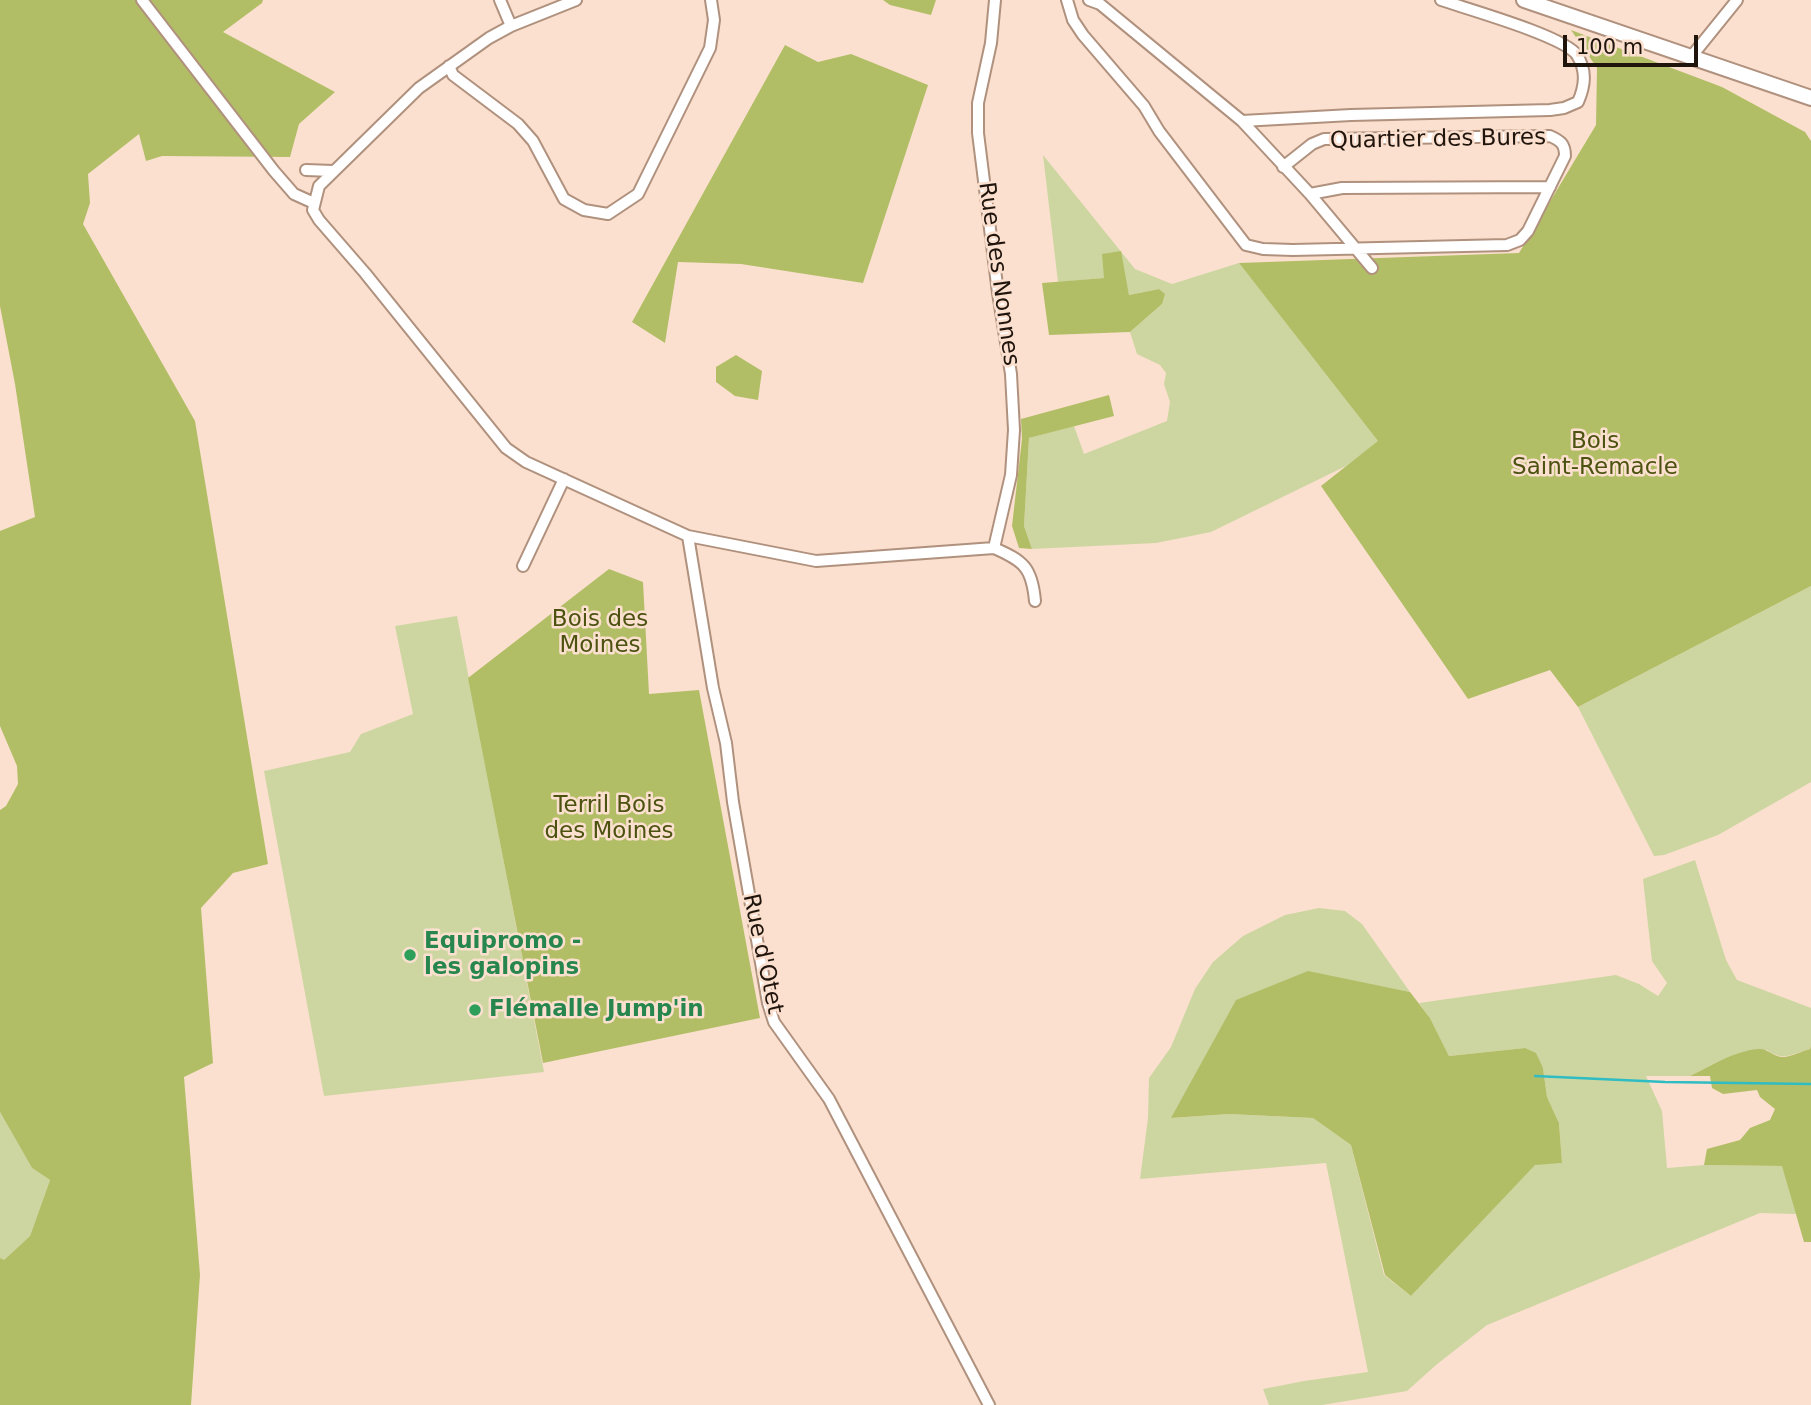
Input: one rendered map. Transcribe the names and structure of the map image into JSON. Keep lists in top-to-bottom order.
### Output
{
  "streets": {
    "street": ["Quartier des Bures", "Rue des Nonnes", "Rue d'Otet"]
  },
  "parks": ["Bois Saint-Remacle", "Bois des Moines", "Terril Bois des Moines"],
  "places": ["Equipromo - les galopins", "Flémalle Jump'in"],
  "scale_bar": "100 m"
}
